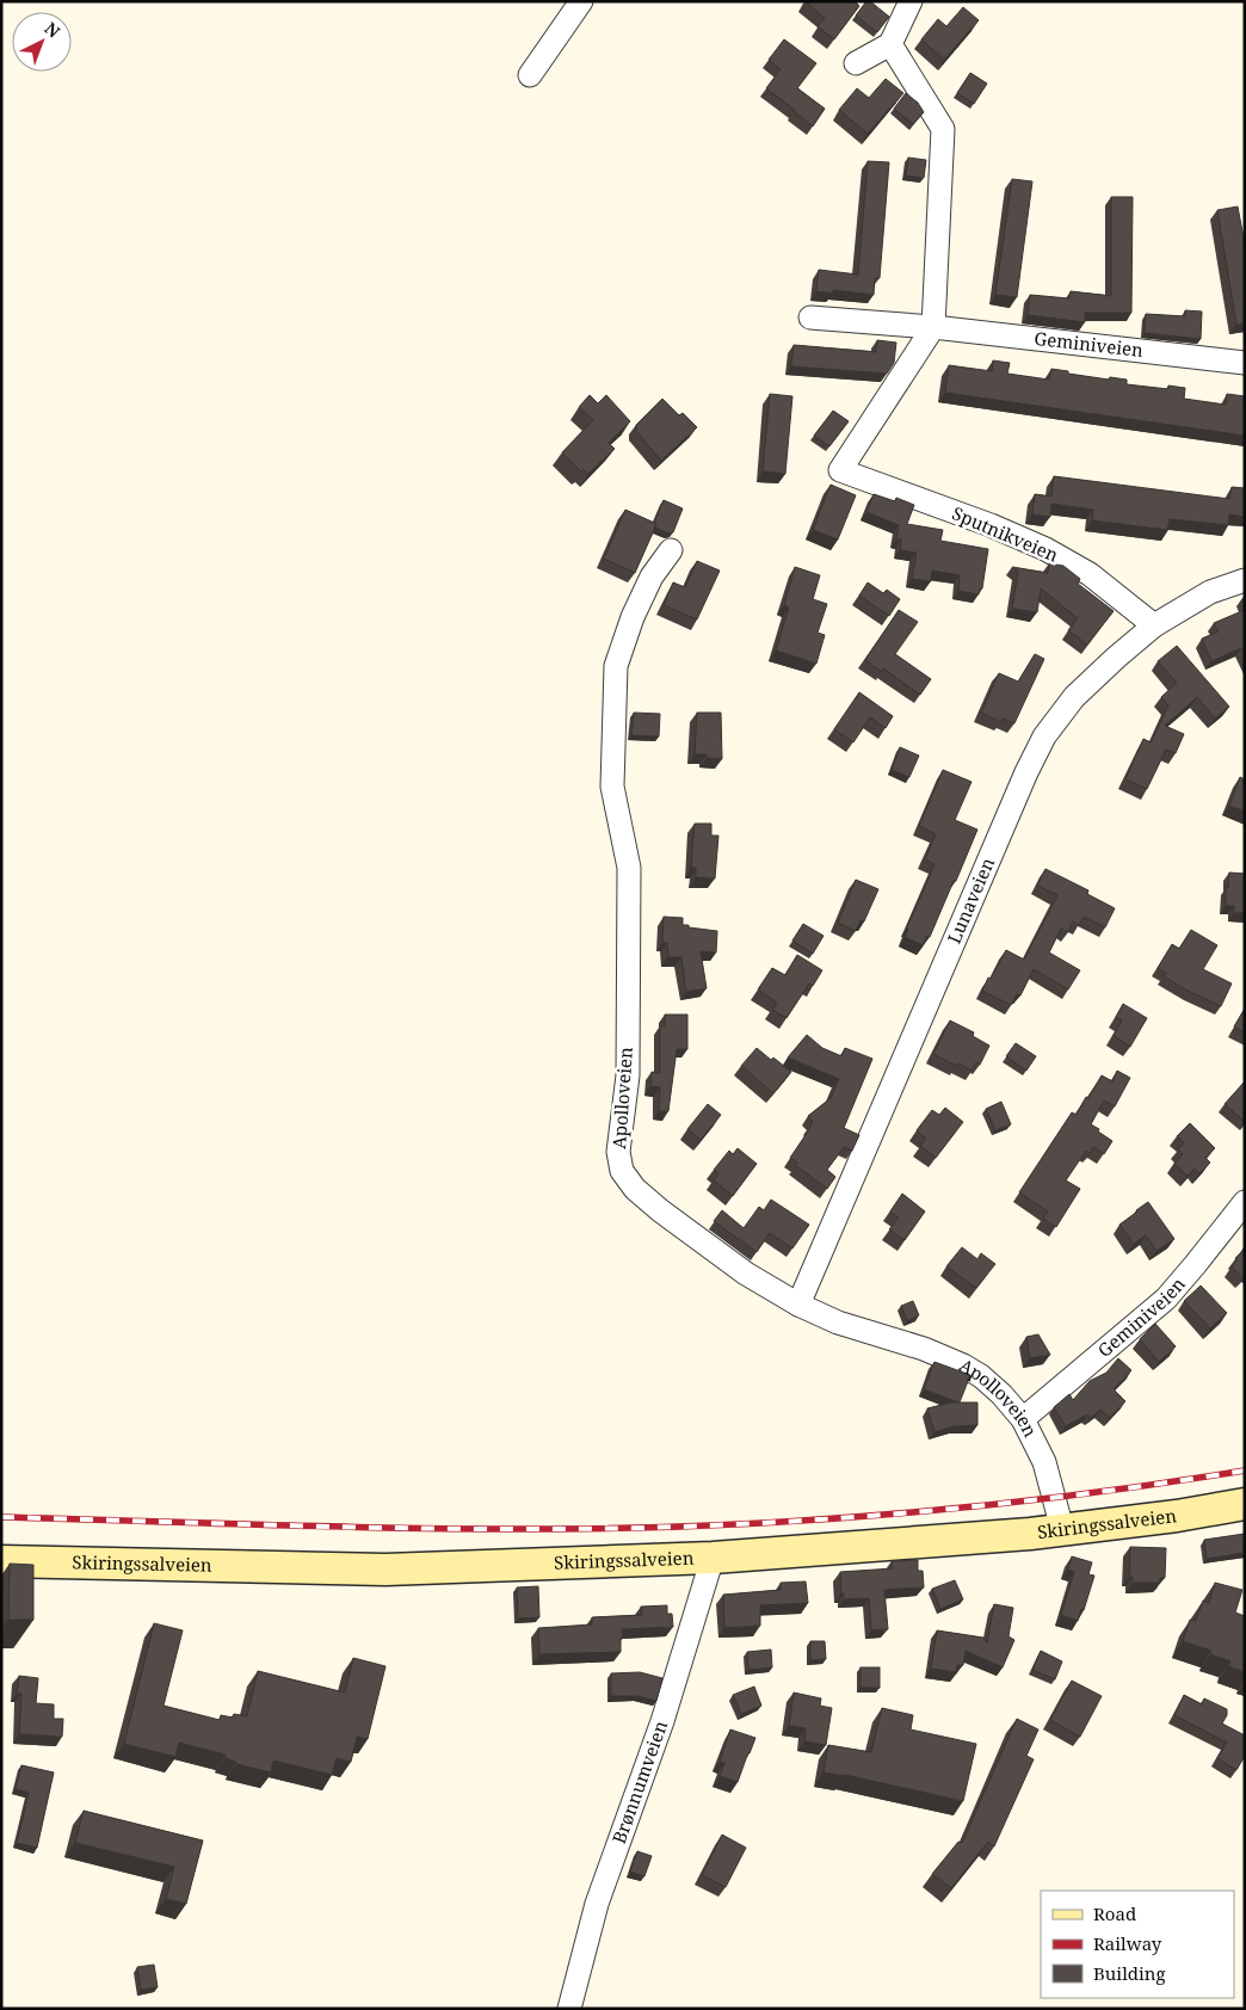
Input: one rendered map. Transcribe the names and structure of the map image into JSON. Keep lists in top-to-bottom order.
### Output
{
  "streets": {
    "main road": ["Skiringssalveien"],
    "street": [
      "Geminiveien",
      "Sputnikveien",
      "Lunaveien",
      "Apolloveien",
      "Brønnumveien"
    ]
  },
  "crossings": [
    ["Geminiveien", "Sputnikveien"],
    ["Geminiveien", "Apolloveien"],
    ["Sputnikveien", "Lunaveien"],
    ["Lunaveien", "Apolloveien"],
    ["Apolloveien", "Skiringssalveien"],
    ["Skiringssalveien", "Brønnumveien"]
  ],
  "legend": ["Road", "Railway", "Building"],
  "north": "top right"
}
